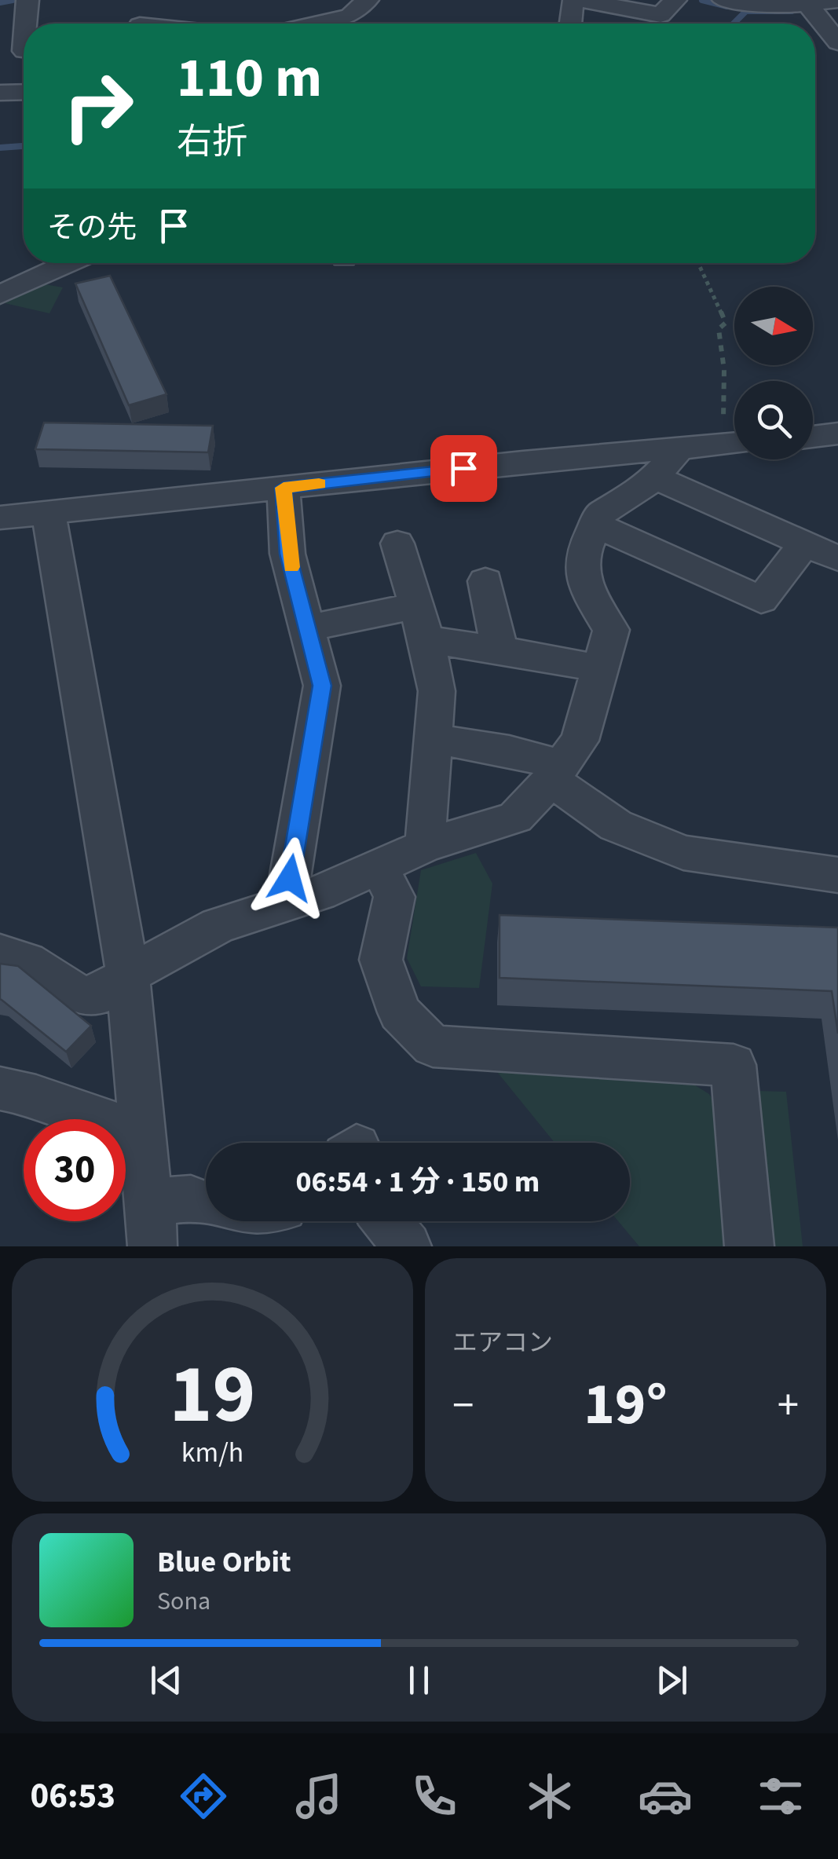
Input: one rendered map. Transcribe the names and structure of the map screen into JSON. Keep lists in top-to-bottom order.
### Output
{
  "north": "right",
  "page": {
    "turn": ["110 m", "右折"],
    "then": "その先",
    "limit": "30",
    "trip": "06:54 · 1 分 · 150 m",
    "tile": "エアコン",
    "heat": ["−", "19°", "+"],
    "song": ["Blue Orbit", "Sona"],
    "tabs": "06:53",
    "gauge": ["19", "km/h"]
  }
}
